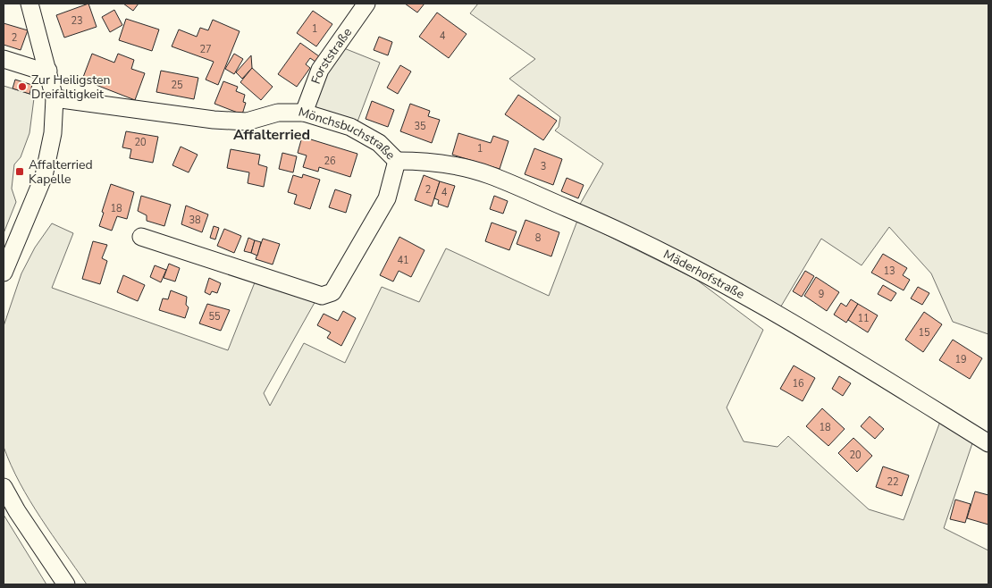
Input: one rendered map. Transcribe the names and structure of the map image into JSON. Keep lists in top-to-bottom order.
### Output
{
  "streets": {
    "street": ["Forststraße", "Mönchsbuchstraße", "Mäderhofstraße"]
  },
  "crossings": [
    ["Forststraße", "Mönchsbuchstraße"],
    ["Mönchsbuchstraße", "Mäderhofstraße"]
  ],
  "districts": ["Affalterried"],
  "places": {
    "other": ["Zur Heiligsten Dreifaltigkeit"],
    "transit": ["Affalterried Kapelle"]
  },
  "house_numbers": [
    "23",
    "1",
    "4",
    "2",
    "27",
    "25",
    "35",
    "20",
    "1",
    "26",
    "3",
    "2",
    "4",
    "18",
    "38",
    "8",
    "41",
    "13",
    "9",
    "55",
    "11",
    "15",
    "19",
    "16",
    "18",
    "20",
    "22"
  ]
}
